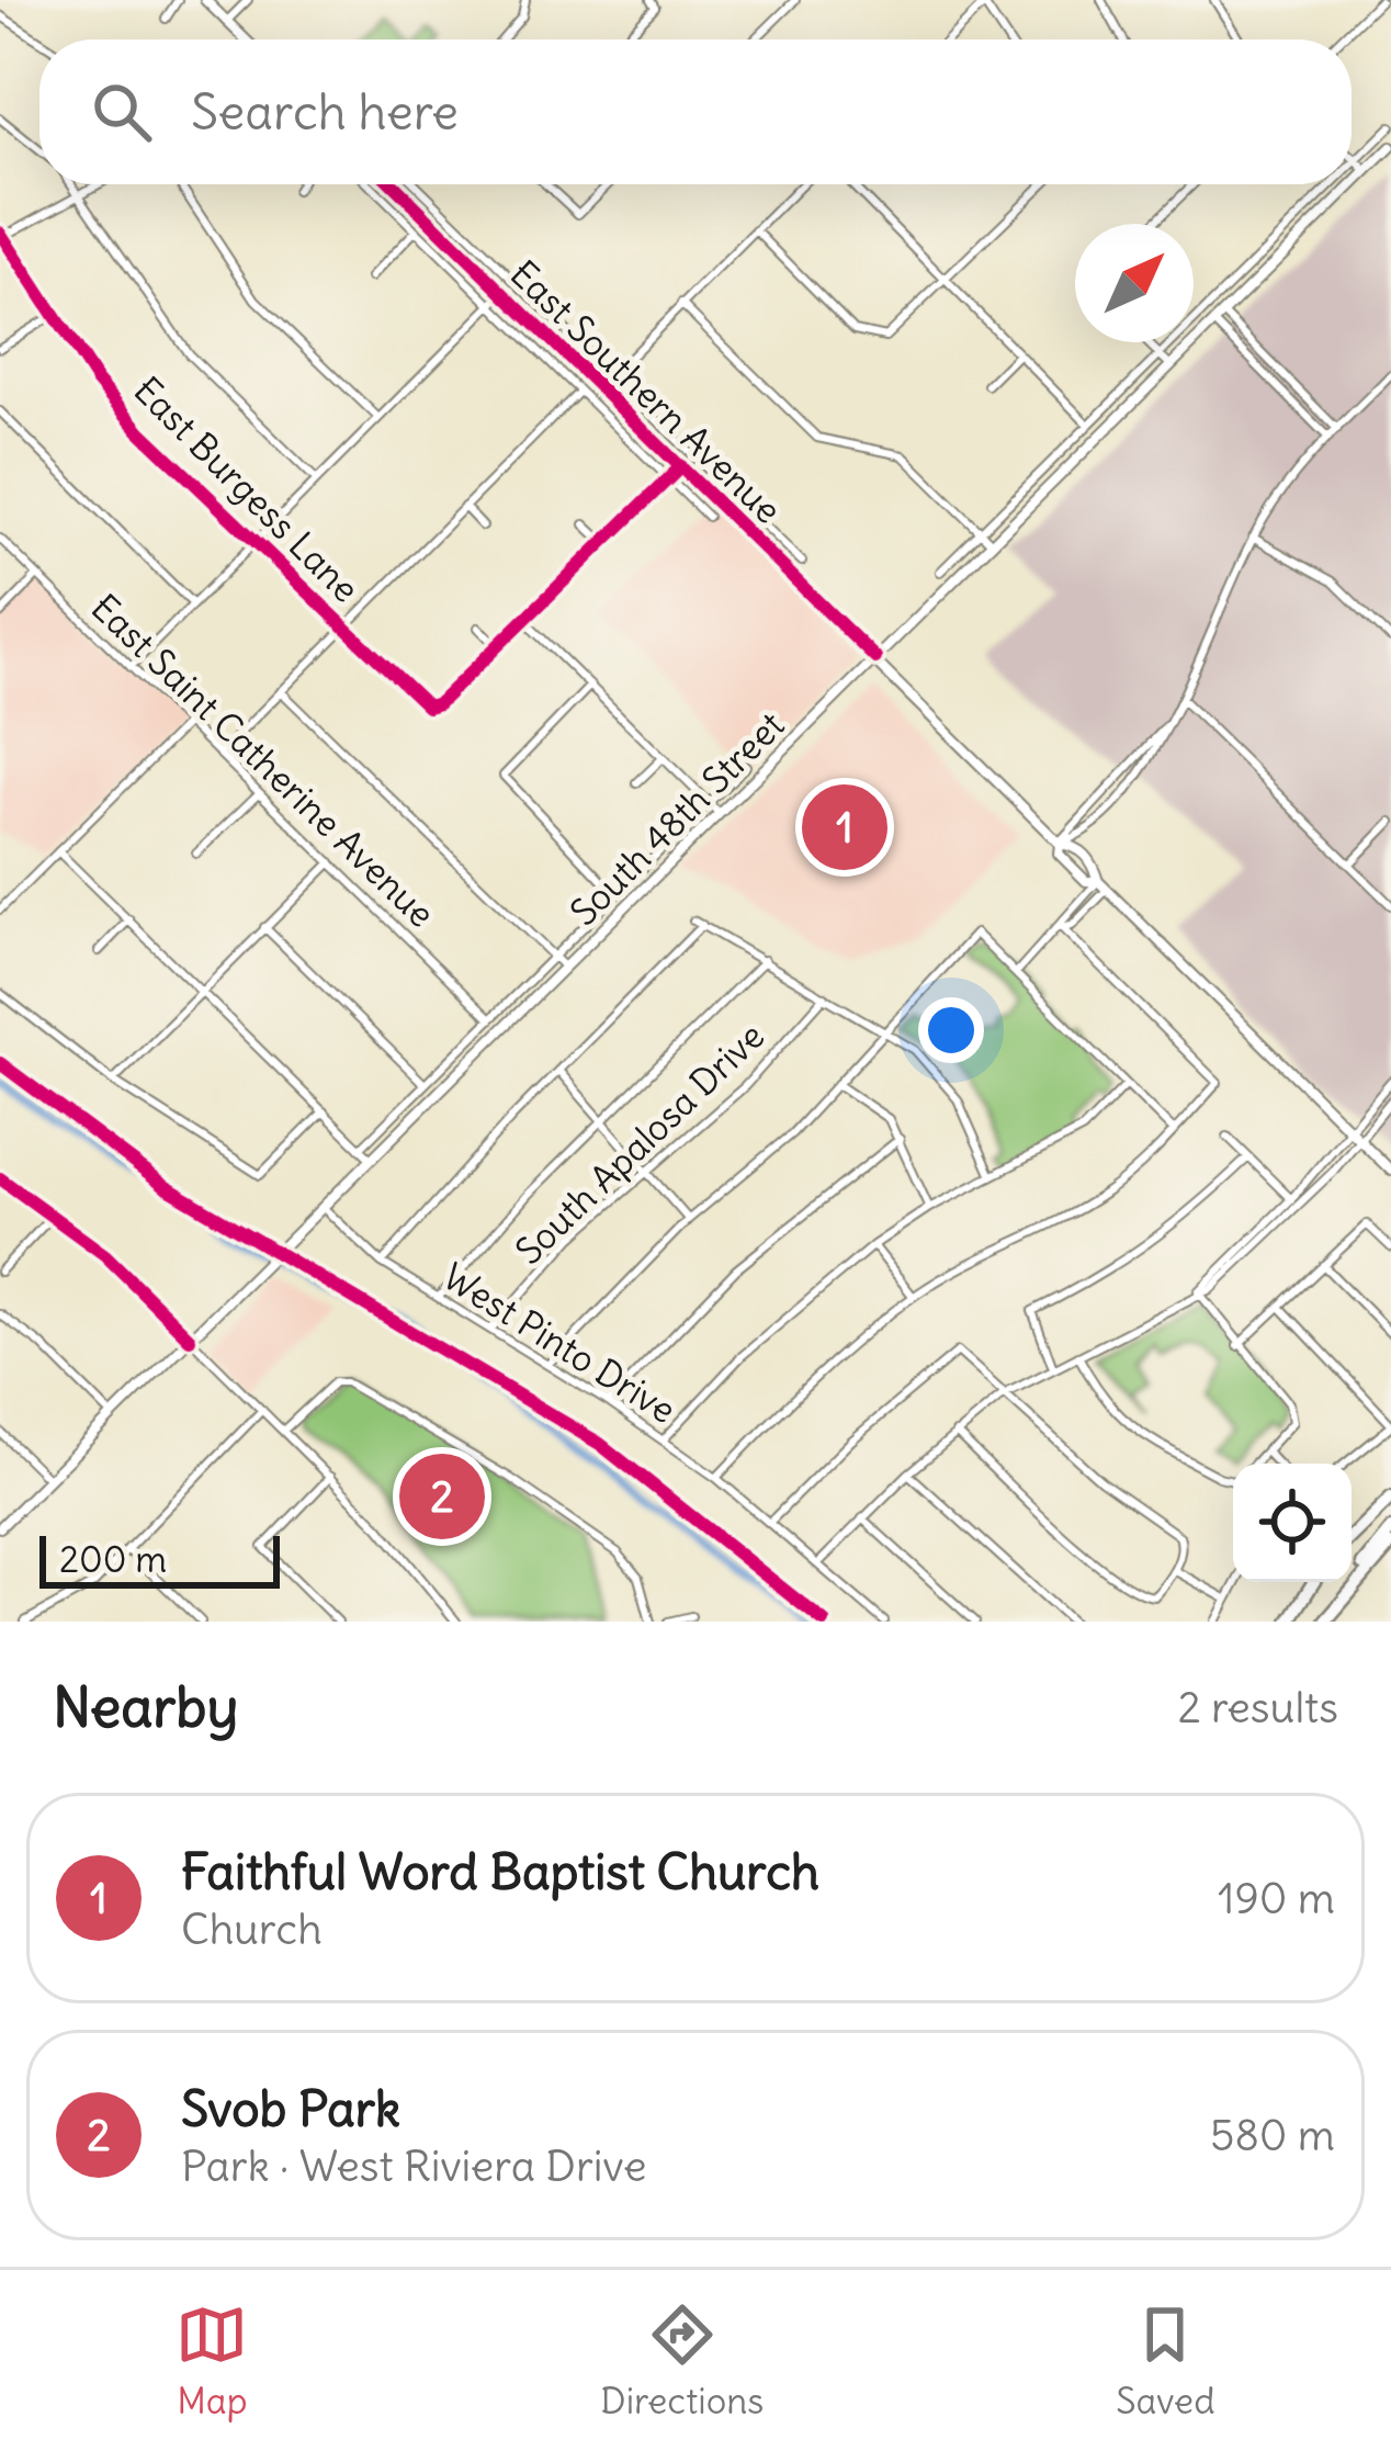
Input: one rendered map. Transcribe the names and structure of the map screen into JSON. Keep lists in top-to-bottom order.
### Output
{
  "streets": {
    "main road": ["East Southern Avenue", "South 48th Street"],
    "street": [
      "East Burgess Lane",
      "East Saint Catherine Avenue",
      "South Apalosa Drive",
      "West Pinto Drive"
    ]
  },
  "crossings": [
    ["East Southern Avenue", "South 48th Street"],
    ["East Saint Catherine Avenue", "South 48th Street"],
    ["South 48th Street", "West Pinto Drive"],
    ["South Apalosa Drive", "West Pinto Drive"]
  ],
  "scale_bar": "200 m",
  "north": "top right",
  "page": {
    "search": "Search here",
    "pins": ["1", "2"],
    "scale": "200 m",
    "heading": ["Nearby", "2 results"],
    "list": [
      {
        "mark": "1",
        "name": "Faithful Word Baptist Church",
        "note": "Church",
        "value": "190 m"
      },
      {
        "mark": "2",
        "name": "Svob Park",
        "note": "Park · West Riviera Drive",
        "value": "580 m"
      }
    ],
    "nav": ["Map", "Directions", "Saved"]
  }
}
